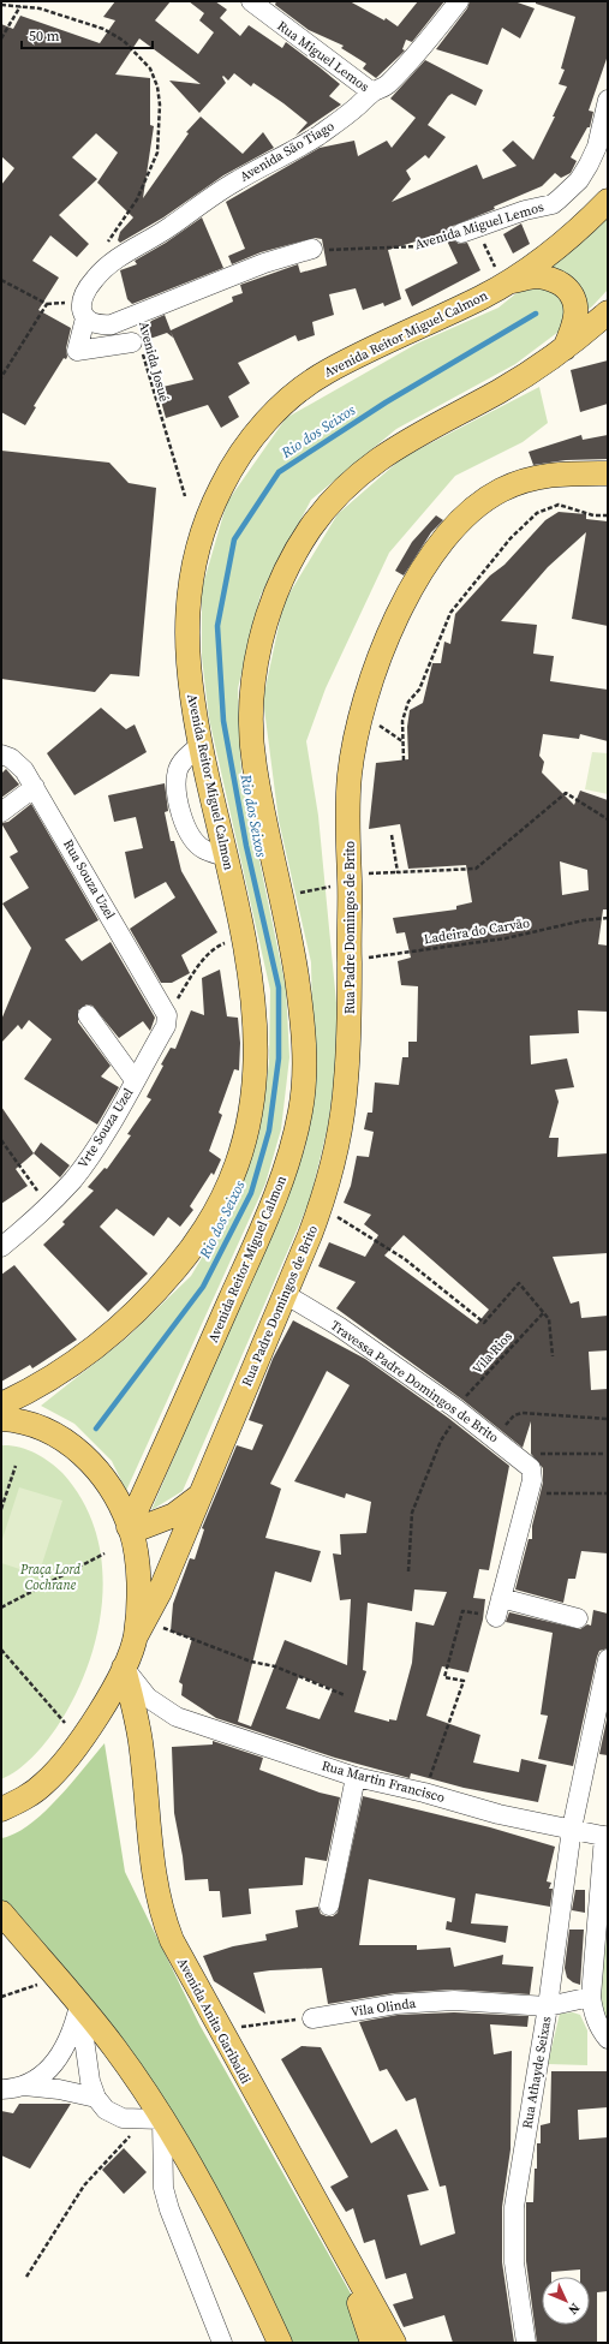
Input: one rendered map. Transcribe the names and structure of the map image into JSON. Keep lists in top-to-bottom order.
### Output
{
  "streets": {
    "main road": ["Avenida Reitor Miguel Calmon", "Rua Padre Domingos de Brito", "Avenida Anita Garibaldi"],
    "street": [
      "Rua Miguel Lemos",
      "Avenida São Tiago",
      "Avenida Miguel Lemos",
      "Rua Souza Uzel",
      "Vrte Souza Uzel",
      "Travessa Padre Domingos de Brito",
      "Rua Martin Francisco",
      "Vila Olinda",
      "Rua Athayde Seixas"
    ],
    "path": ["Avenida Josué", "Ladeira do Carvão", "Vila Rios"]
  },
  "crossings": [
    ["Rua Miguel Lemos", "Avenida São Tiago"],
    ["Avenida Reitor Miguel Calmon", "Rua Padre Domingos de Brito"],
    ["Rua Souza Uzel", "Vrte Souza Uzel"],
    ["Rua Padre Domingos de Brito", "Ladeira do Carvão"],
    ["Rua Padre Domingos de Brito", "Travessa Padre Domingos de Brito"],
    ["Vila Rios", "Travessa Padre Domingos de Brito"],
    ["Rua Martin Francisco", "Avenida Anita Garibaldi"],
    ["Vila Olinda", "Rua Athayde Seixas"]
  ],
  "water": ["Rio dos Seixos"],
  "parks": ["Praça Lord Cochrane"],
  "scale_bar": "50 m",
  "north": "bottom right"
}
